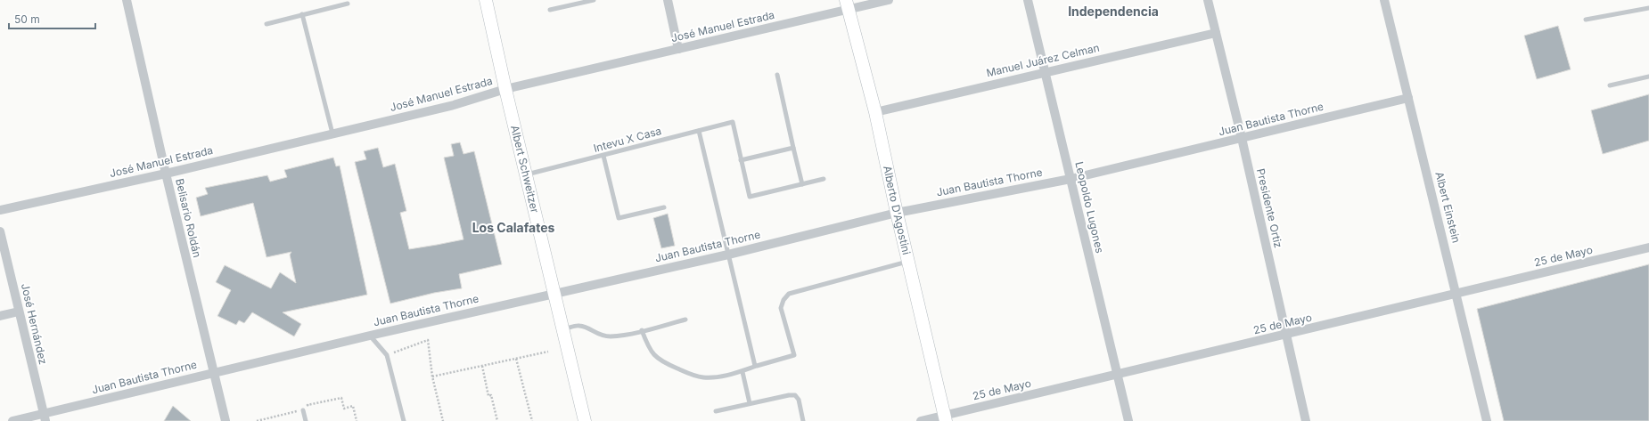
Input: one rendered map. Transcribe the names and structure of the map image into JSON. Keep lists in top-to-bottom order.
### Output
{
  "streets": {
    "main road": ["Albert Schweitzer", "Alberto D'Agostini"],
    "street": [
      "José Manuel Estrada",
      "Manuel Juárez Celman",
      "Juan Bautista Thorne",
      "Leopoldo Lugones",
      "Albert Einstein",
      "Presidente Ortiz",
      "Belisario Roldán",
      "25 de Mayo",
      "José Hernández"
    ],
    "lane": ["Intevu X Casa"]
  },
  "crossings": [
    ["José Manuel Estrada", "Albert Schweitzer"],
    ["José Manuel Estrada", "Alberto D'Agostini"],
    ["José Manuel Estrada", "Belisario Roldán"],
    ["Manuel Juárez Celman", "Leopoldo Lugones"],
    ["Manuel Juárez Celman", "Presidente Ortiz"],
    ["Manuel Juárez Celman", "Alberto D'Agostini"],
    ["Juan Bautista Thorne", "Albert Schweitzer"],
    ["Juan Bautista Thorne", "Leopoldo Lugones"],
    ["Juan Bautista Thorne", "Albert Einstein"],
    ["Juan Bautista Thorne", "Presidente Ortiz"],
    ["Juan Bautista Thorne", "Alberto D'Agostini"],
    ["Juan Bautista Thorne", "Belisario Roldán"],
    ["Juan Bautista Thorne", "José Hernández"],
    ["Intevu X Casa", "Albert Schweitzer"],
    ["Leopoldo Lugones", "25 de Mayo"],
    ["Albert Einstein", "25 de Mayo"],
    ["Presidente Ortiz", "25 de Mayo"],
    ["Alberto D'Agostini", "25 de Mayo"]
  ],
  "districts": ["Independencia", "Los Calafates"],
  "scale_bar": "50 m"
}
